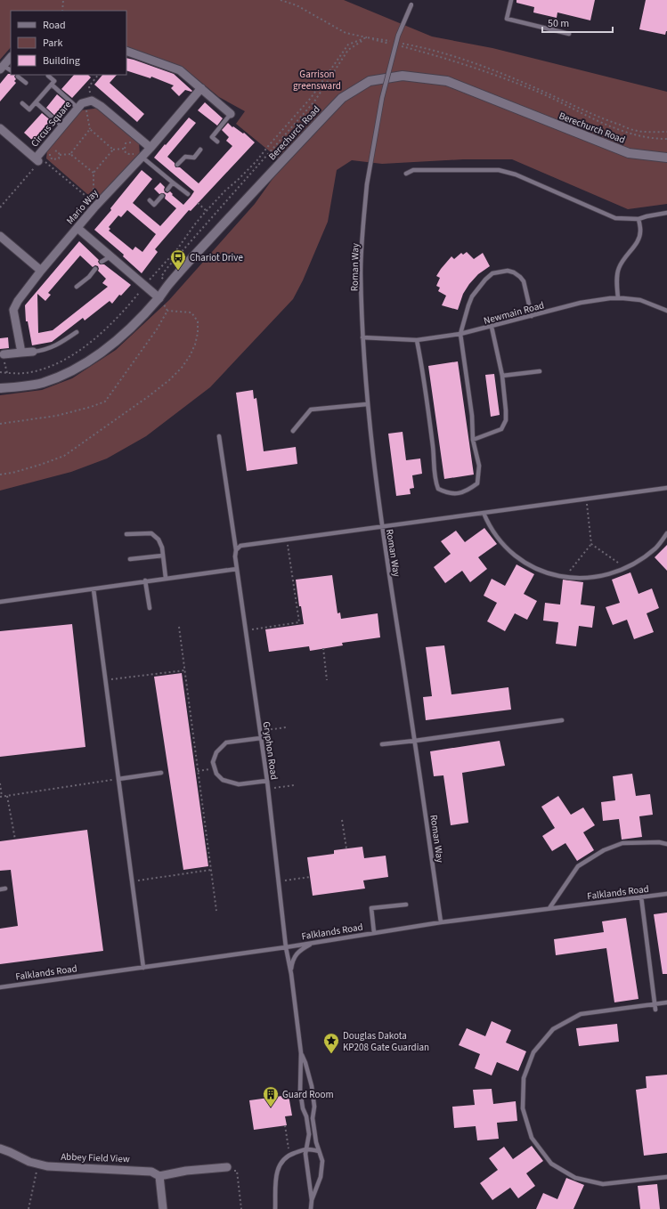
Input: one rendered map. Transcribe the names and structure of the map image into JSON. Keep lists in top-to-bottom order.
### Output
{
  "streets": {
    "street": [
      "Circus Square",
      "Berechurch Road",
      "Mario Way",
      "Abbey Field View"
    ],
    "lane": [
      "Roman Way",
      "Newmain Road",
      "Gryphon Road",
      "Falklands Road"
    ]
  },
  "crossings": [
    ["Roman Way", "Newmain Road"],
    ["Roman Way", "Falklands Road"],
    ["Gryphon Road", "Falklands Road"]
  ],
  "parks": ["Garrison greensward"],
  "places": {
    "bus stop": ["Chariot Drive"],
    "place": ["Douglas Dakota KP208 Gate Guardian"],
    "building": ["Guard Room"]
  },
  "legend": ["Road", "Park", "Building"],
  "scale_bar": "50 m"
}
